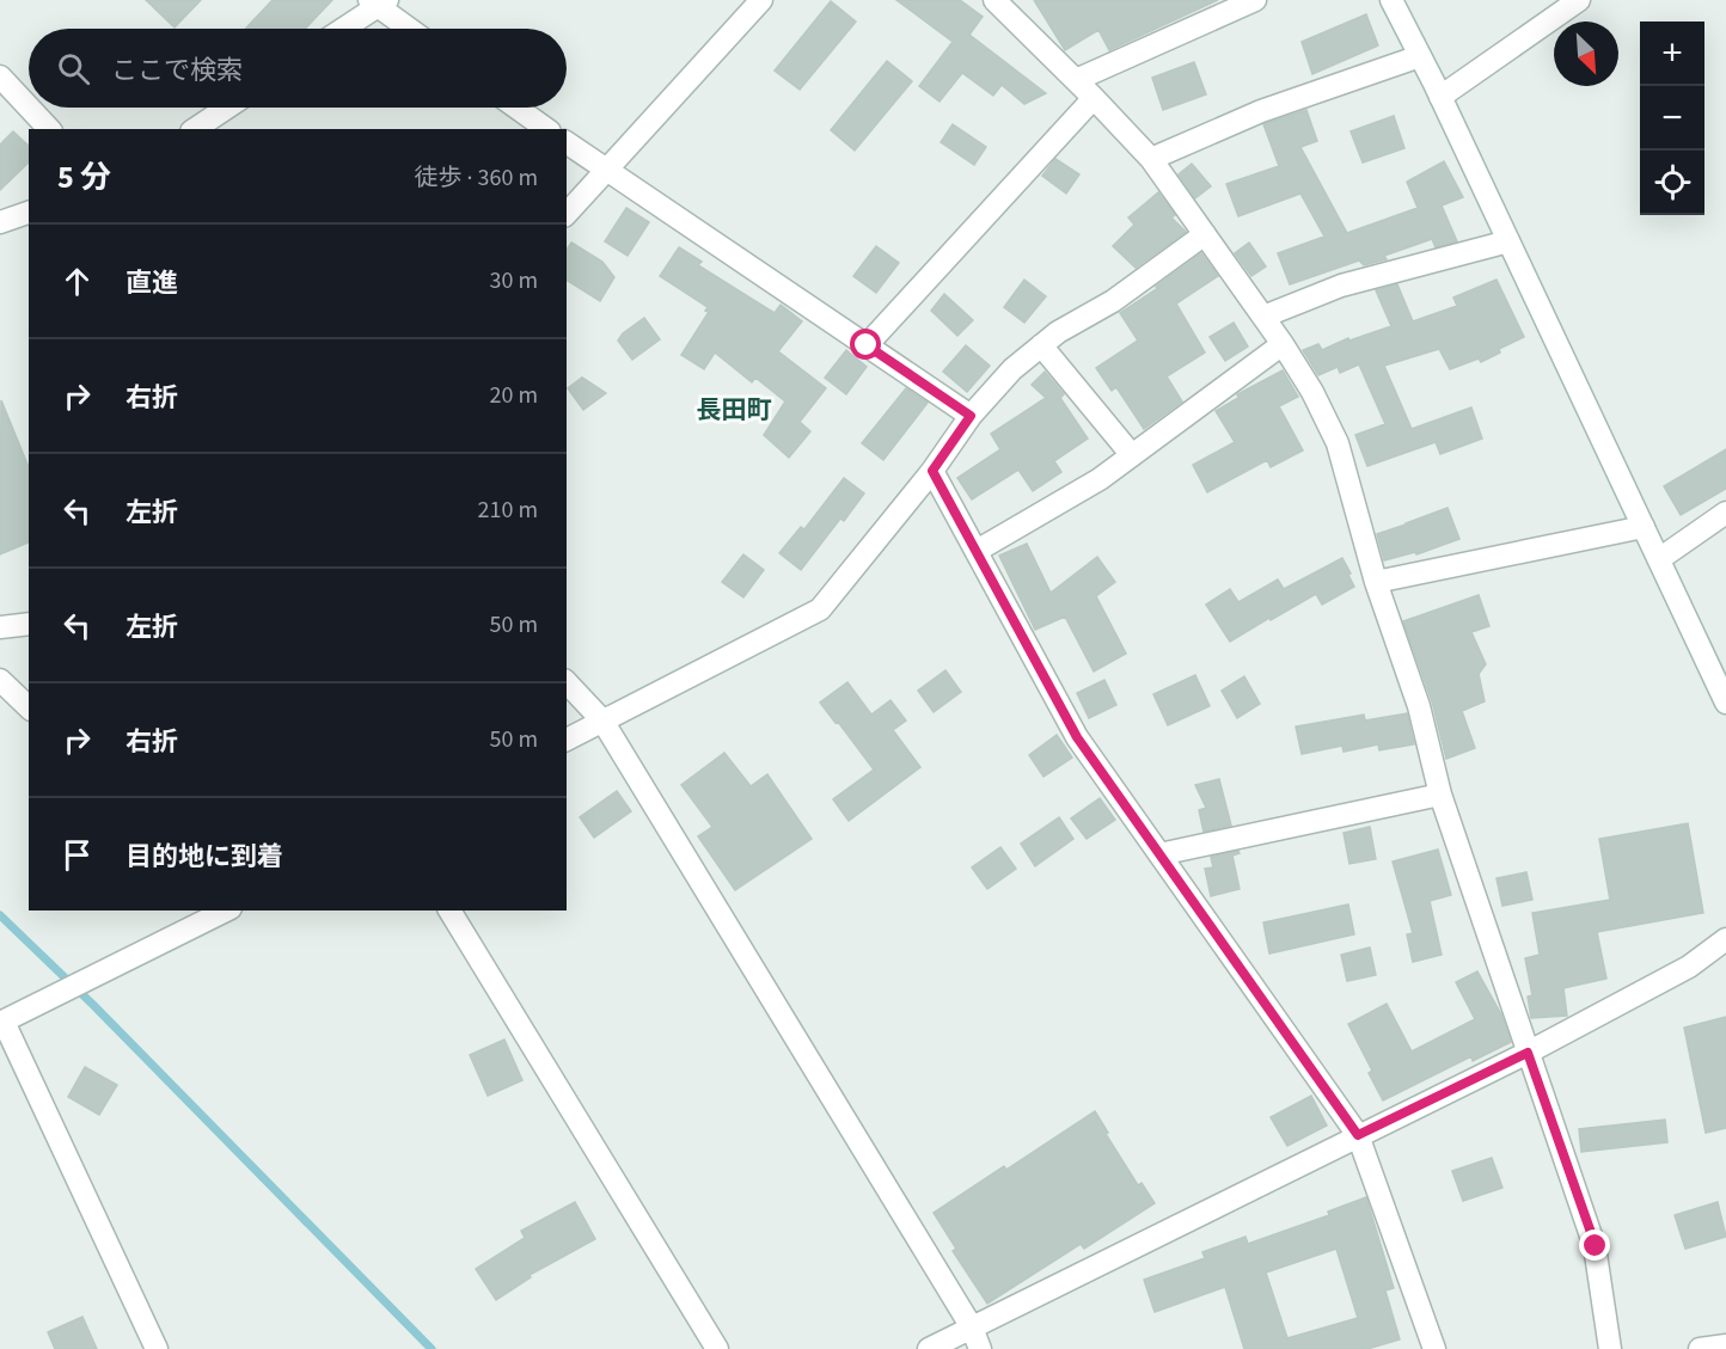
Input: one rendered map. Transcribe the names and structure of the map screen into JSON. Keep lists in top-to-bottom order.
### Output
{
  "districts": ["長田町"],
  "north": "bottom right",
  "page": {
    "map_buttons": ["+", "−"],
    "search": "ここで検索",
    "heading": ["5 分", "徒歩 · 360 m"],
    "list": [
      ["直進", "30 m"],
      ["右折", "20 m"],
      ["左折", "210 m"],
      ["左折", "50 m"],
      ["右折", "50 m"],
      "目的地に到着"
    ]
  }
}
